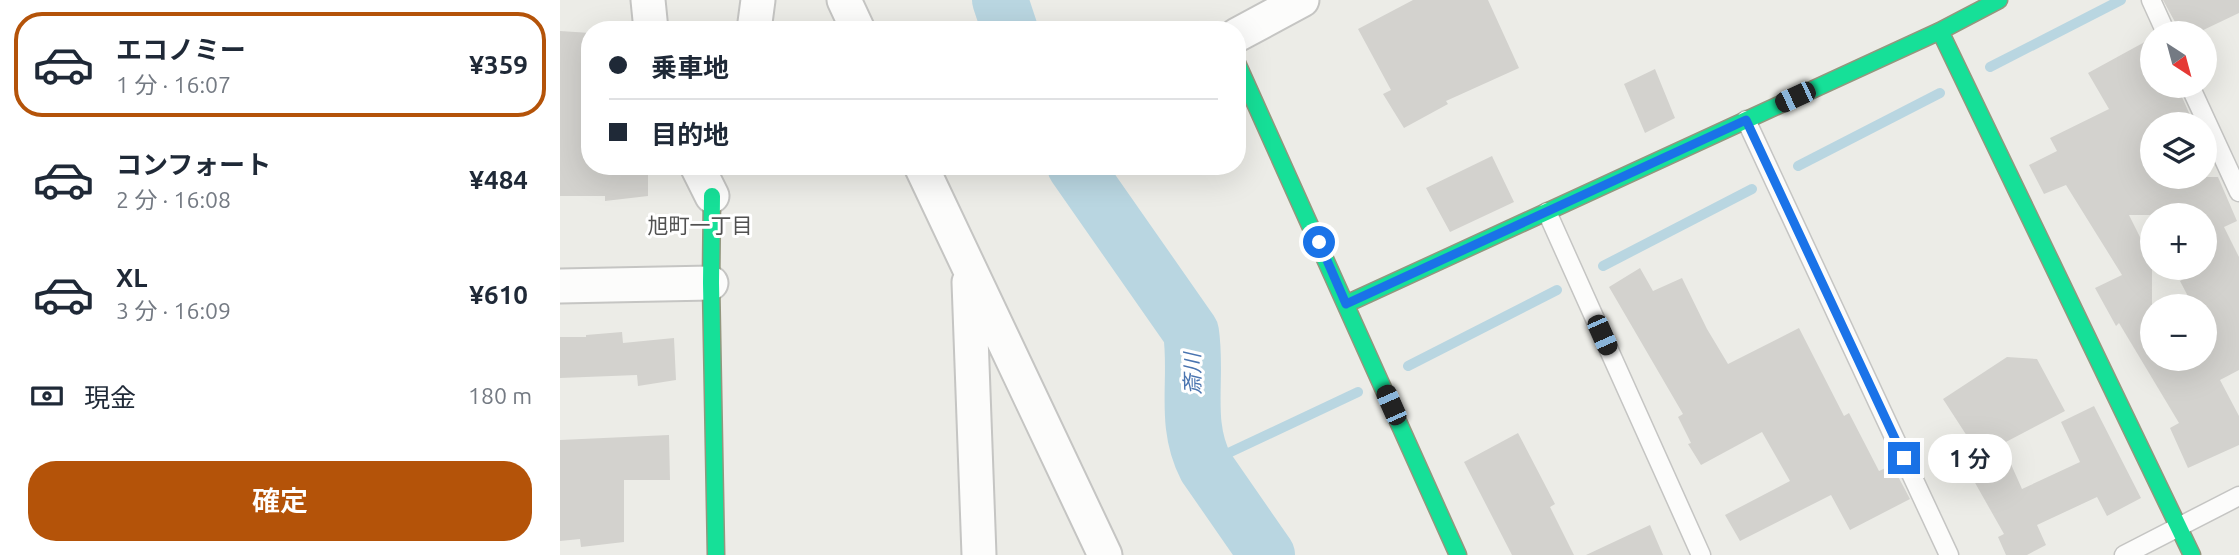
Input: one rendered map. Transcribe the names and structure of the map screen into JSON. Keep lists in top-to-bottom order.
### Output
{
  "districts": ["旭町一丁目"],
  "water": ["斎川"],
  "north": "bottom right",
  "page": {
    "list": [
      {
        "name": "エコノミー",
        "note": "1 分 · 16:07",
        "value": "¥359"
      },
      {
        "name": "コンフォート",
        "note": "2 分 · 16:08",
        "value": "¥484"
      },
      {
        "name": "XL",
        "note": "3 分 · 16:09",
        "value": "¥610"
      }
    ],
    "map_buttons": ["+", "−"],
    "banner": ["乗車地", "目的地"],
    "pay": ["現金", "180 m"],
    "bubble": "1 分",
    "buttons": "確定"
  }
}
